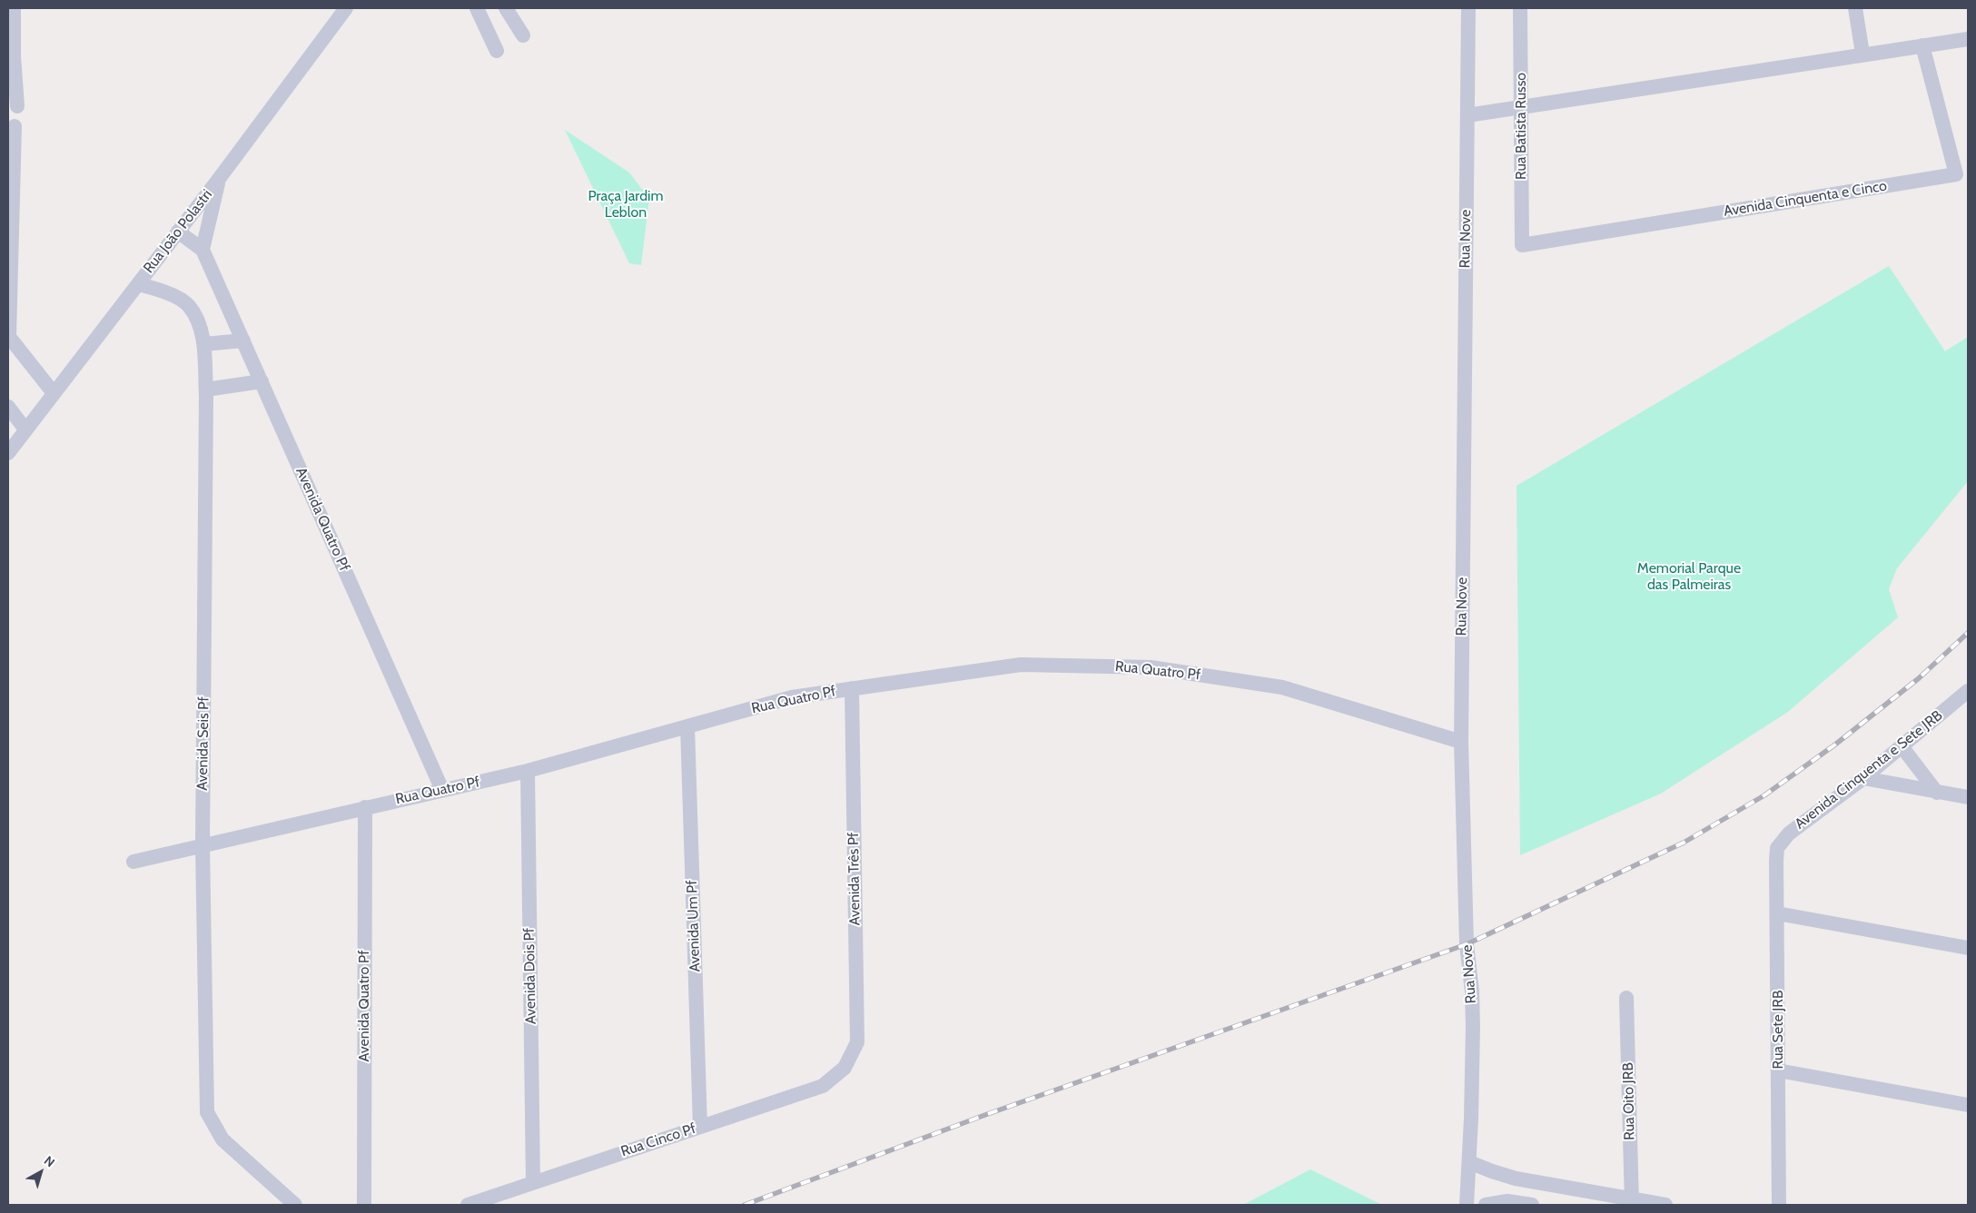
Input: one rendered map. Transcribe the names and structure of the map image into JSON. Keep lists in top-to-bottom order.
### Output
{
  "streets": {
    "street": [
      "Rua Batista Russo",
      "Avenida Cinquenta e Cinco",
      "Rua João Polastri",
      "Rua Nove",
      "Avenida Quatro Pf",
      "Rua Quatro Pf",
      "Avenida Seis Pf",
      "Avenida Cinquenta e Sete JRB",
      "Avenida Três Pf",
      "Avenida Um Pf",
      "Avenida Dois Pf",
      "Rua Sete JRB",
      "Rua Oito JRB",
      "Rua Cinco Pf"
    ]
  },
  "crossings": [
    ["Rua Batista Russo", "Avenida Cinquenta e Cinco"],
    ["Rua João Polastri", "Avenida Quatro Pf"],
    ["Rua João Polastri", "Avenida Seis Pf"],
    ["Rua Nove", "Rua Quatro Pf"],
    ["Avenida Quatro Pf", "Rua Quatro Pf"],
    ["Rua Quatro Pf", "Avenida Seis Pf"],
    ["Rua Quatro Pf", "Avenida Três Pf"],
    ["Rua Quatro Pf", "Avenida Um Pf"],
    ["Rua Quatro Pf", "Avenida Dois Pf"],
    ["Avenida Cinquenta e Sete JRB", "Rua Sete JRB"],
    ["Avenida Três Pf", "Rua Cinco Pf"],
    ["Avenida Um Pf", "Rua Cinco Pf"],
    ["Avenida Dois Pf", "Rua Cinco Pf"]
  ],
  "parks": ["Praça Jardim Leblon", "Memorial Parque das Palmeiras"],
  "north": "top right"
}
